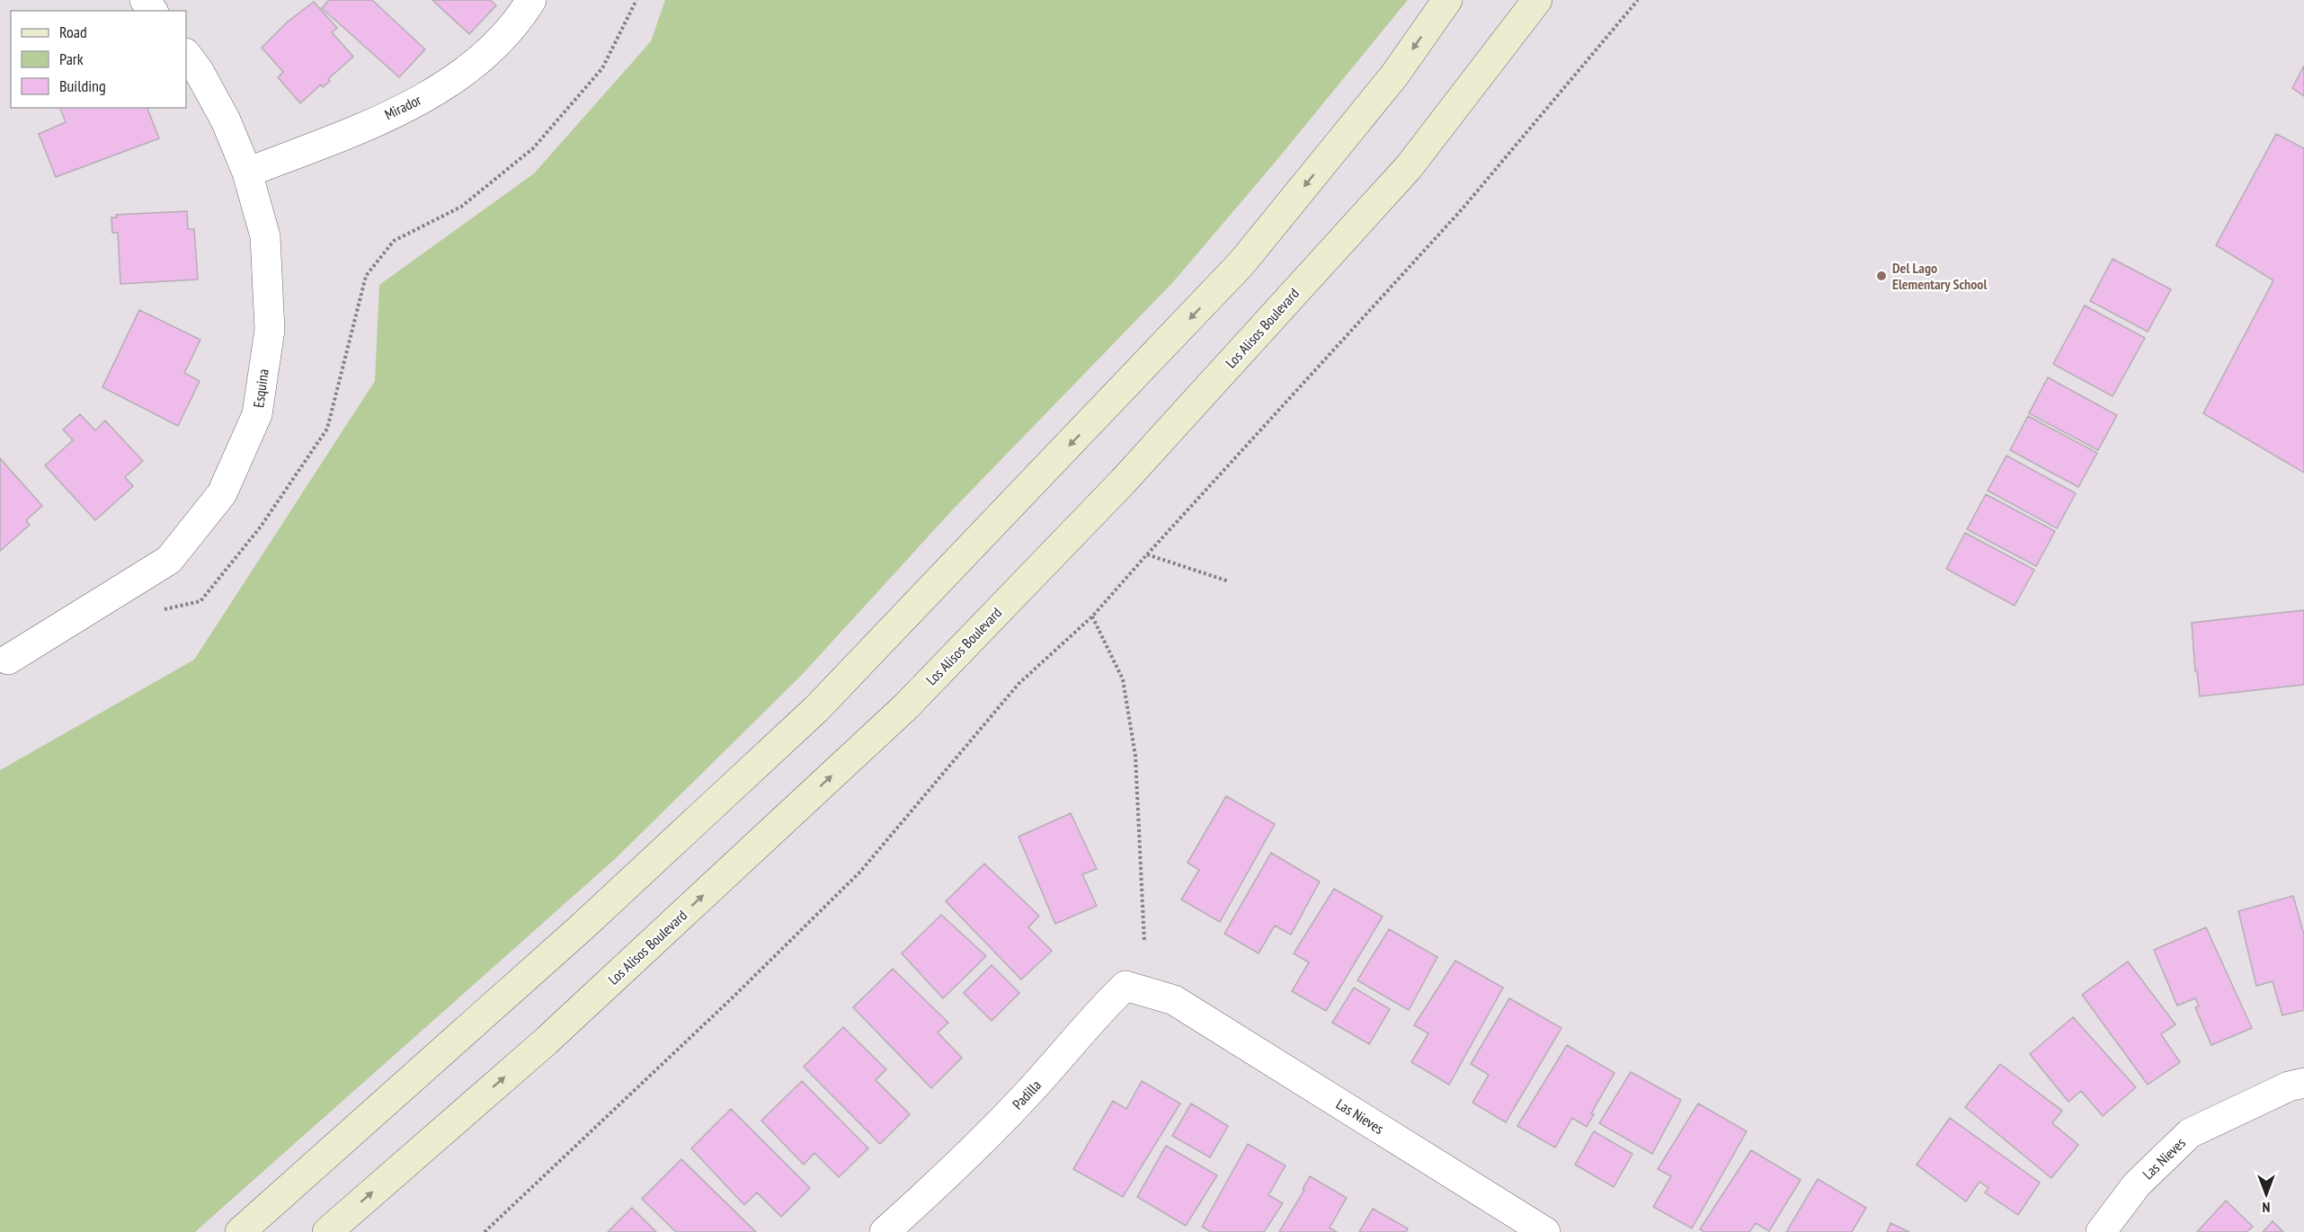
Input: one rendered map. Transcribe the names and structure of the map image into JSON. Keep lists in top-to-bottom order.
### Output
{
  "streets": {
    "main road": ["Los Alisos Boulevard"],
    "street": [
      "Mirador",
      "Esquina",
      "Padilla",
      "Las Nieves"
    ]
  },
  "crossings": [
    ["Mirador", "Esquina"],
    ["Padilla", "Las Nieves"]
  ],
  "places": ["Del Lago Elementary School"],
  "legend": ["Road", "Park", "Building"],
  "north": "bottom"
}
